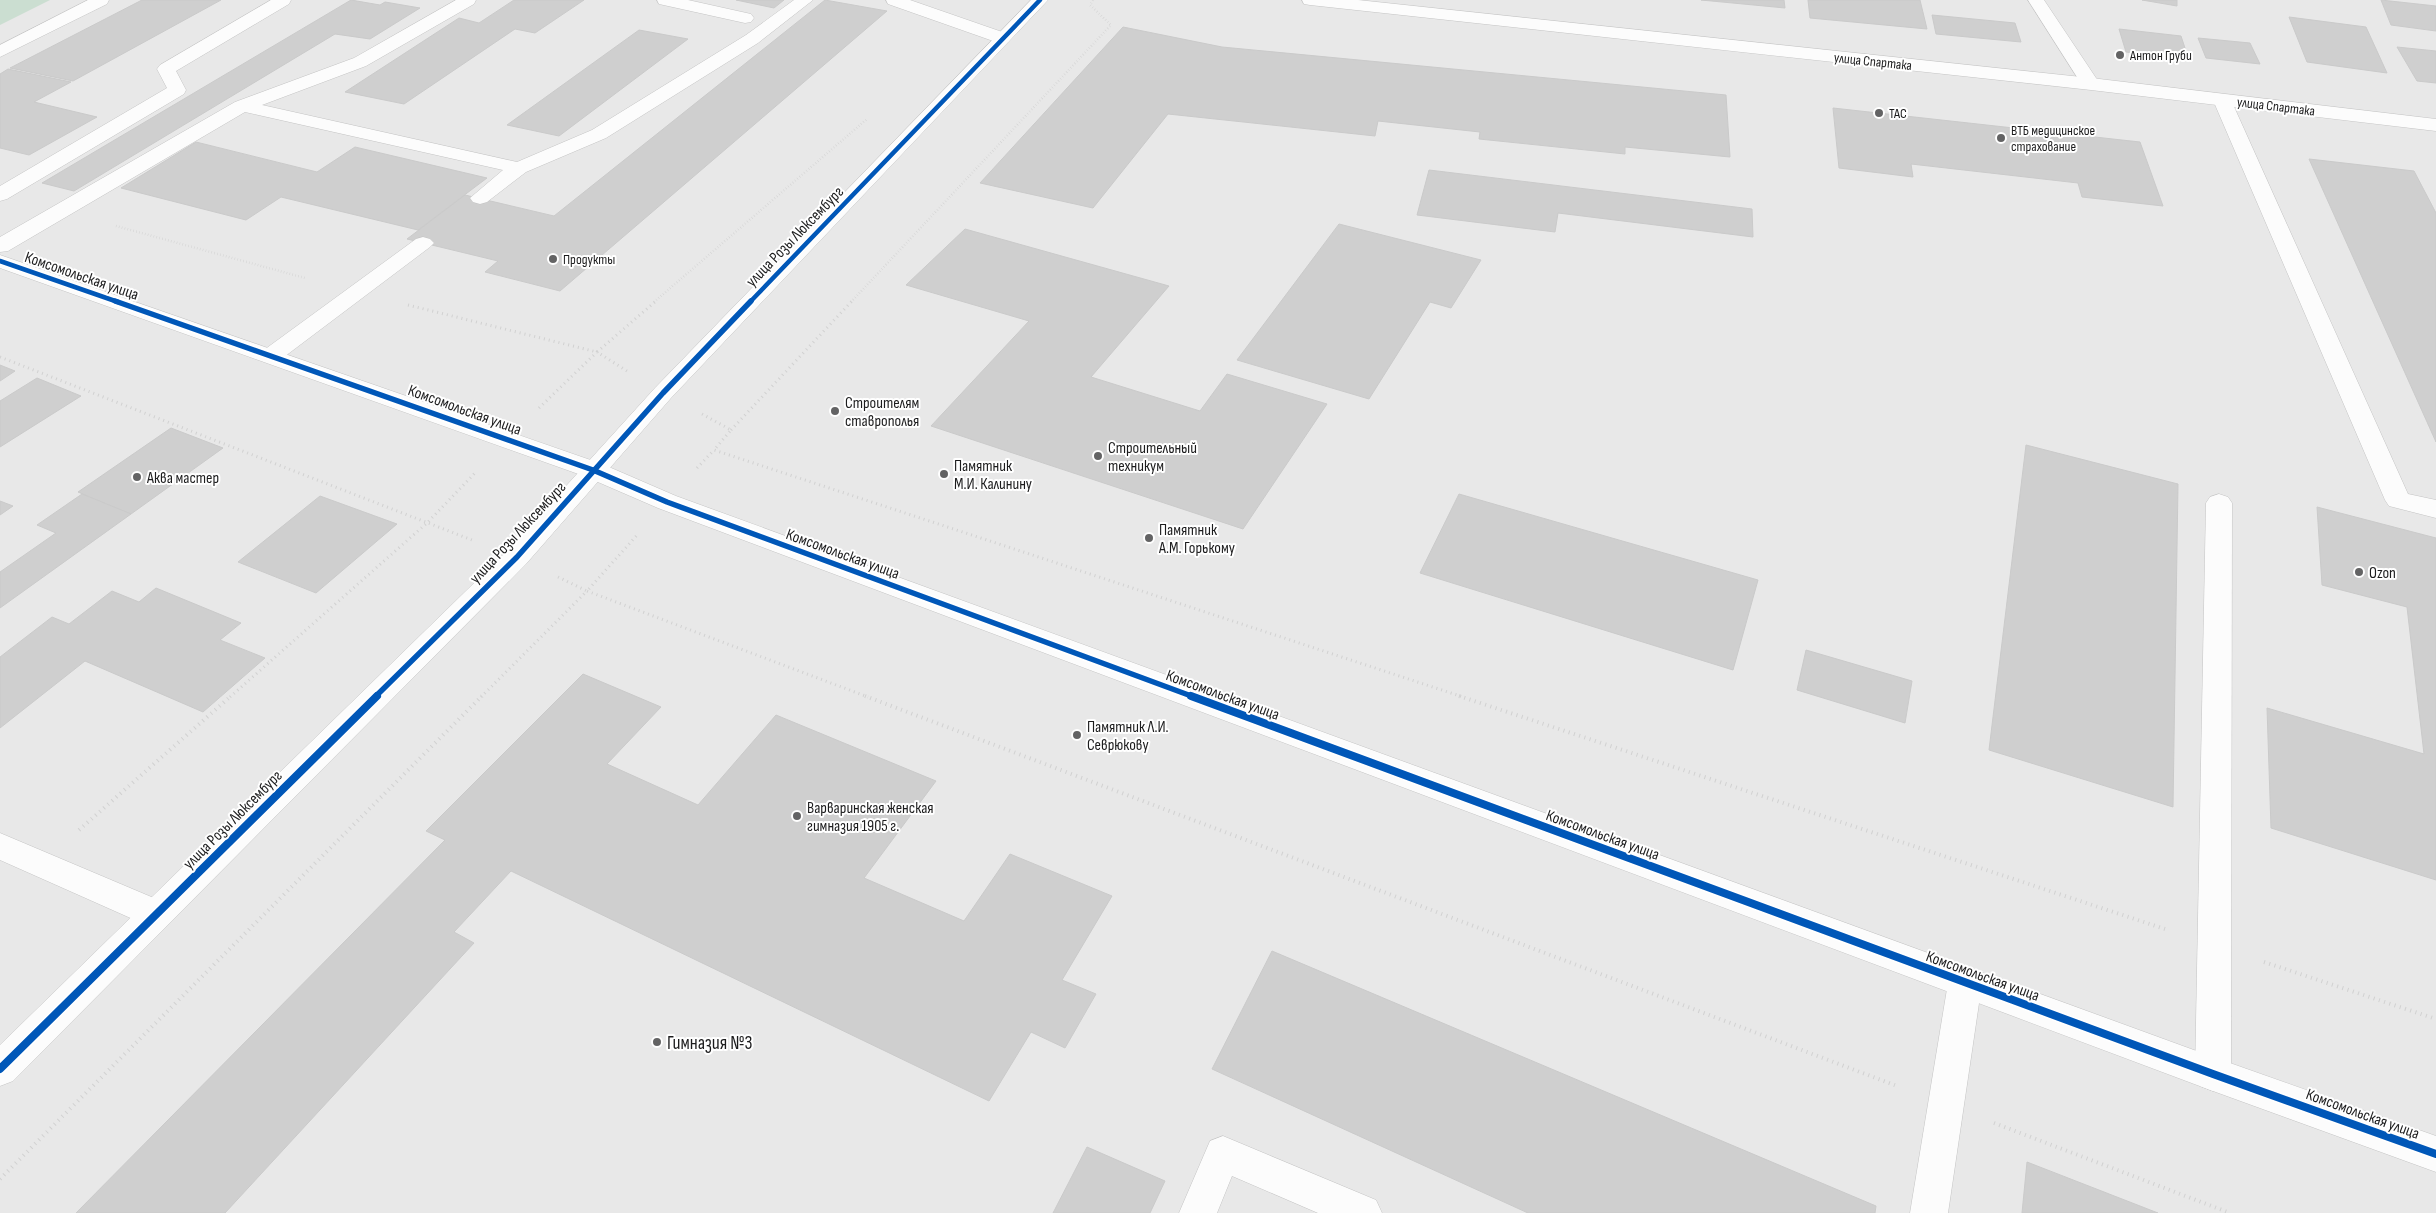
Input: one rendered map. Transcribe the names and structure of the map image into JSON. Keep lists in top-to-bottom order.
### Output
{
  "streets": {
    "street": ["улица Спартака", "улица Розы Люксембург", "Комсомольская улица"]
  },
  "crossings": [
    ["улица Розы Люксембург", "Комсомольская улица"]
  ],
  "places": [
    "Антон Груби",
    "ТАС",
    "ВТБ медицинское страхование",
    "Продукты",
    "Строителям ставрополья",
    "Строительный техникум",
    "Памятник М.И. Калинину",
    "Аква мастер",
    "Памятник А.М. Горькому",
    "Ozon",
    "Памятник Л.И. Севрюкову",
    "Варваринская женская гимназия 1905 г.",
    "Гимназия №3"
  ]
}
